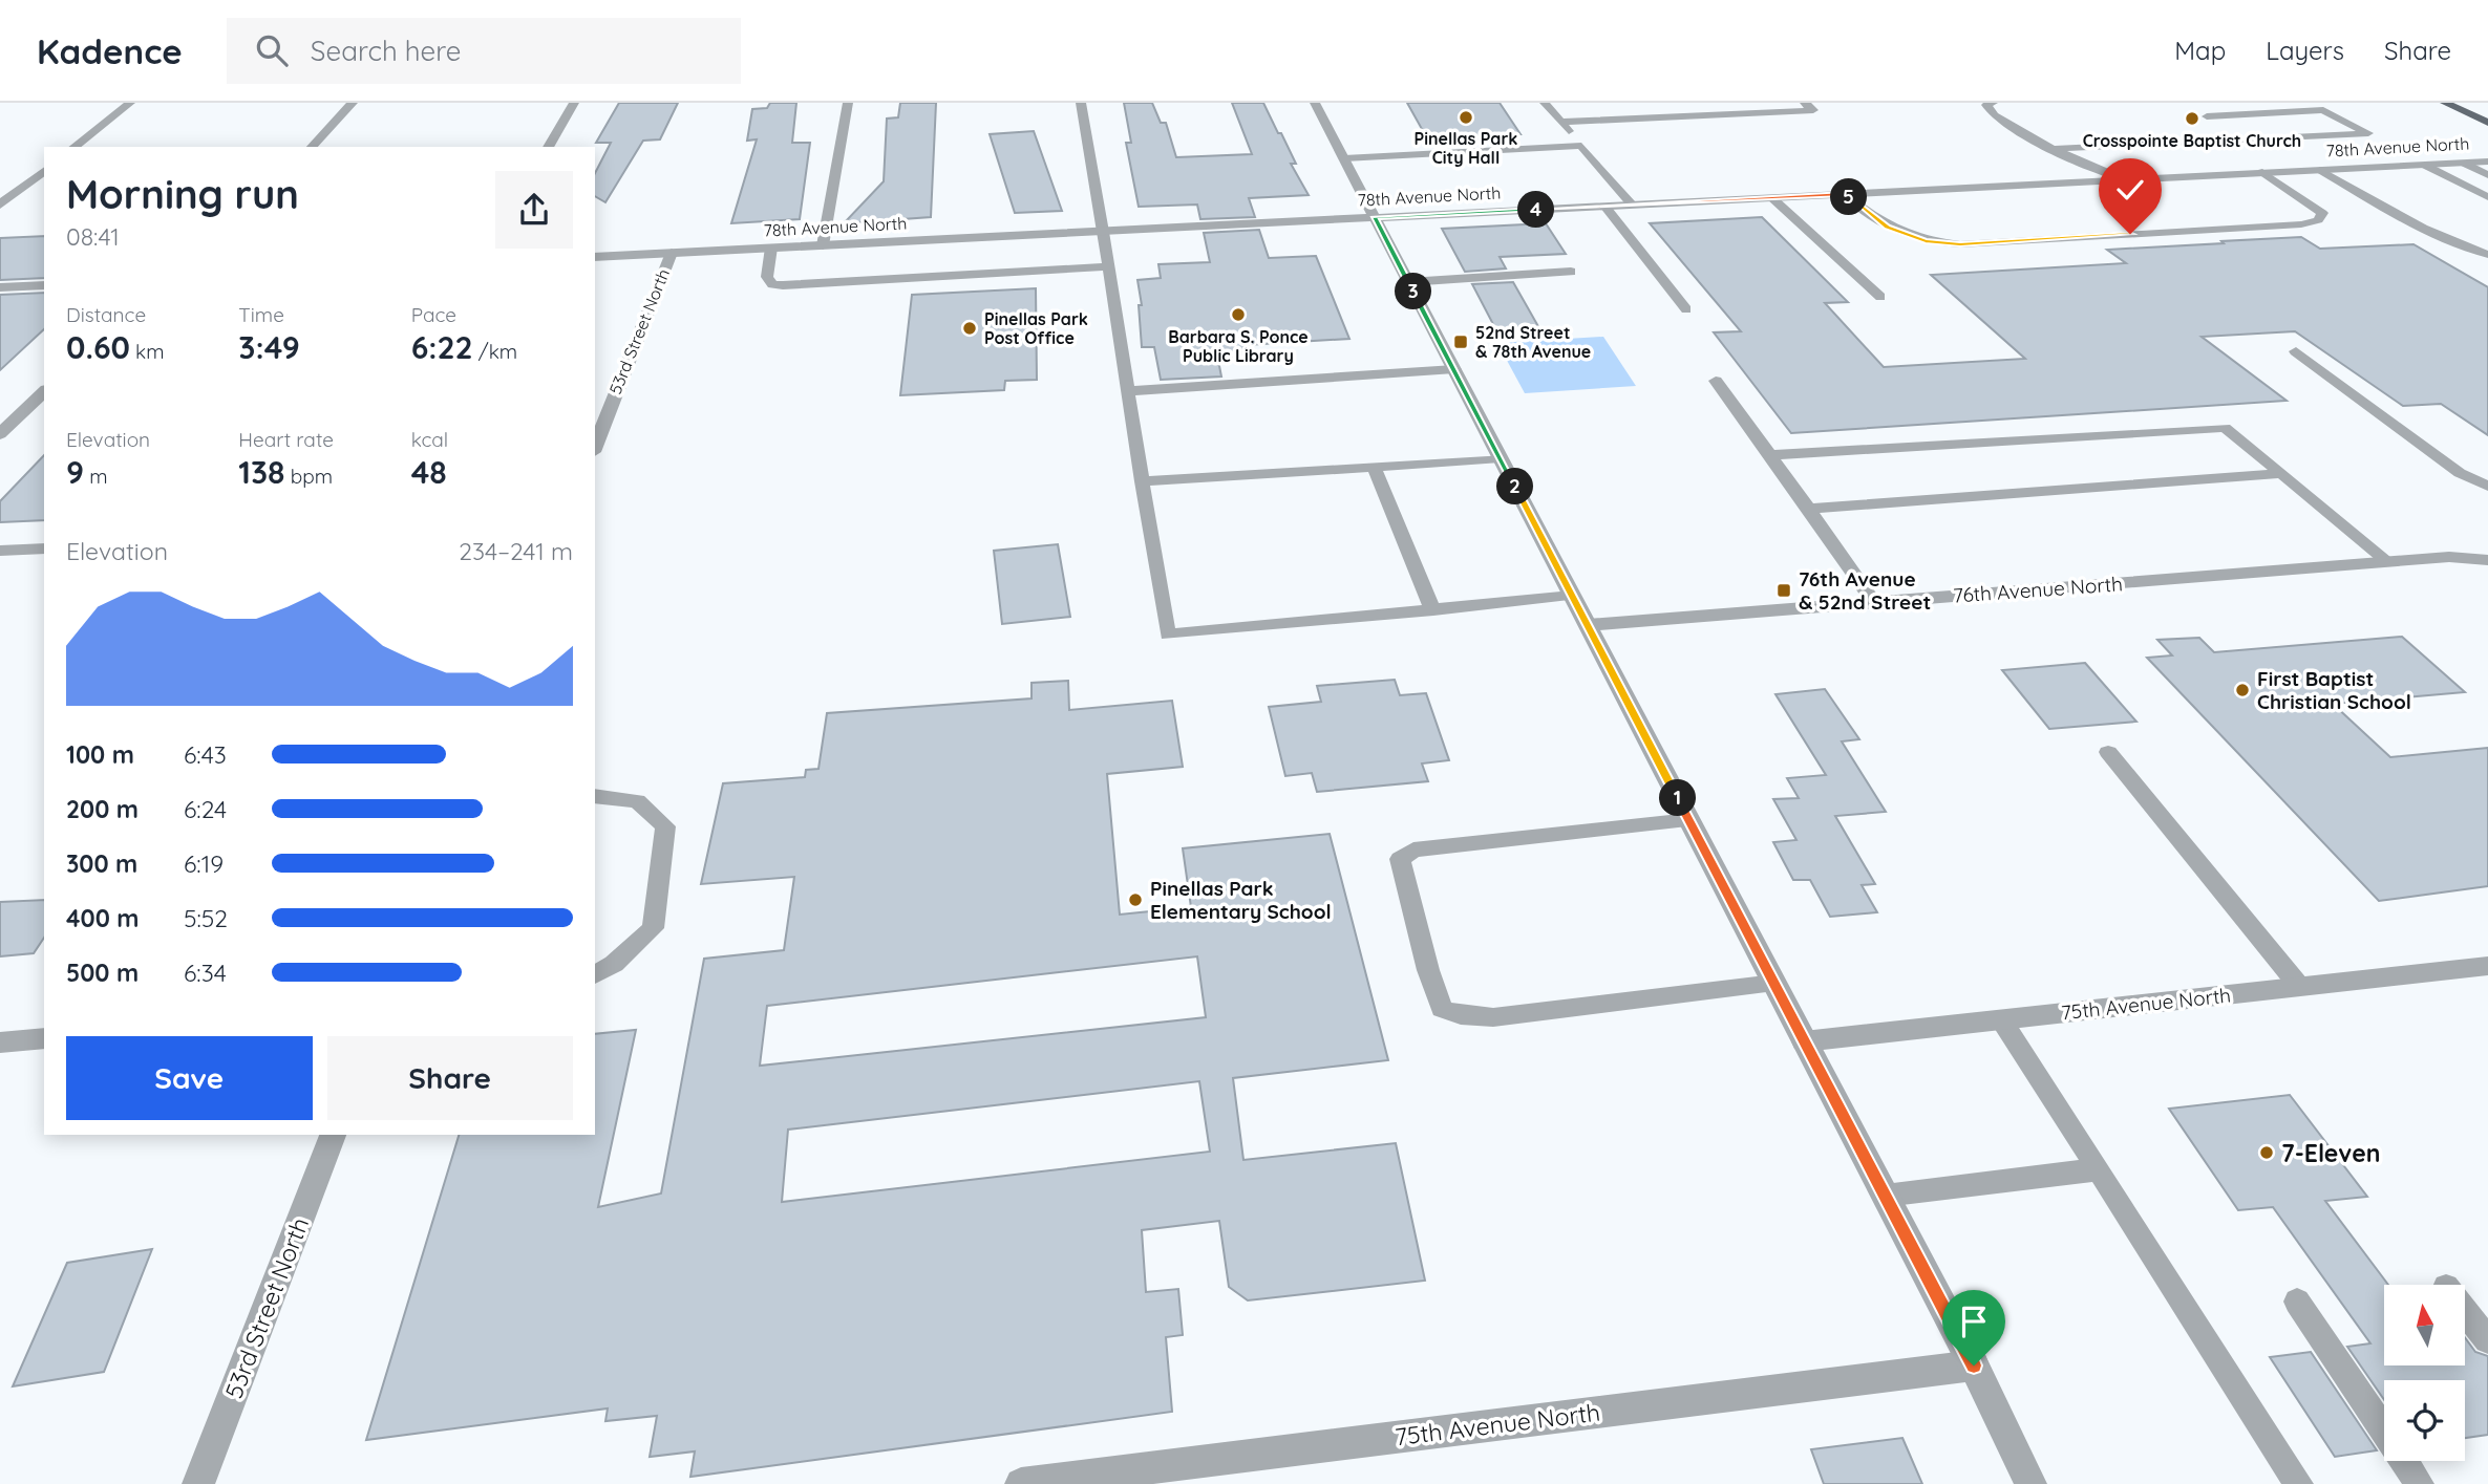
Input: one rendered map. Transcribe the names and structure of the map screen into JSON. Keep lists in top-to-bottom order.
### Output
{
  "streets": {
    "street": [
      "78th Avenue North",
      "53rd Street North",
      "76th Avenue North",
      "75th Avenue North"
    ]
  },
  "crossings": [
    ["78th Avenue North", "53rd Street North"]
  ],
  "places": {
    "other": [
      "Pinellas Park City Hall",
      "Crosspointe Baptist Church",
      "Barbara S. Ponce Public Library",
      "Pinellas Park Post Office",
      "First Baptist Christian School",
      "Pinellas Park Elementary School",
      "7-Eleven"
    ],
    "transit": ["52nd Street & 78th Avenue", "76th Avenue & 52nd Street"]
  },
  "north": "top",
  "page": {
    "header": "Kadence",
    "search": "Search here",
    "nav": ["Map", "Layers", "Share"],
    "heading": ["Morning run", "08:41"],
    "pins": [
      "5",
      "4",
      "3",
      "2",
      "1"
    ],
    "stats": [
      ["Distance", "0.60 km"],
      ["Time", "3:49"],
      ["Pace", "6:22 /km"],
      ["Elevation", "9 m"],
      ["Heart rate", "138 bpm"],
      ["kcal", "48"]
    ],
    "chart": ["Elevation", "234–241 m"],
    "list": [
      {
        "name": "100 m",
        "note": "6:43"
      },
      {
        "name": "200 m",
        "note": "6:24"
      },
      {
        "name": "300 m",
        "note": "6:19"
      },
      {
        "name": "400 m",
        "note": "5:52"
      },
      {
        "name": "500 m",
        "note": "6:34"
      }
    ],
    "buttons": ["Save", "Share"]
  }
}
